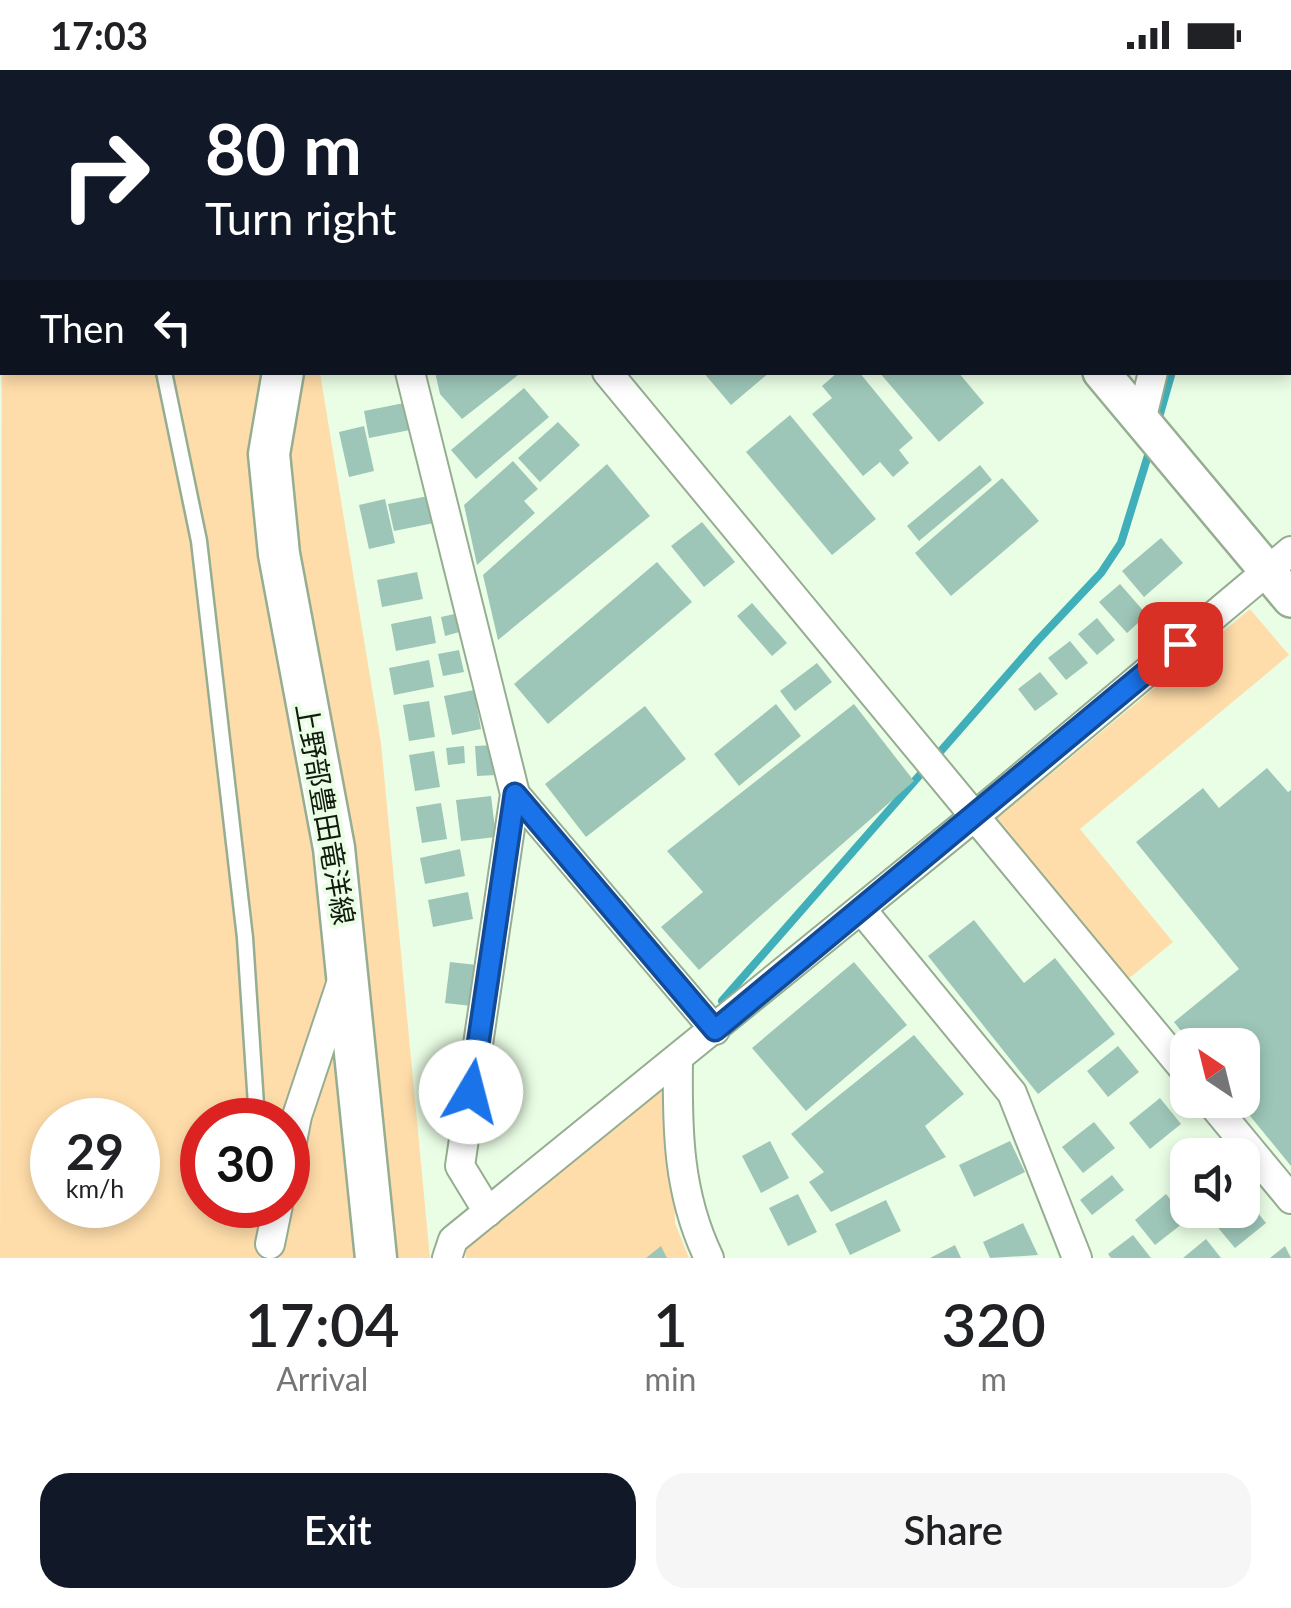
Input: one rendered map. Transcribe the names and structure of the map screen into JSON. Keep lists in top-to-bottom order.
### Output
{
  "streets": {
    "main road": ["上野部豊田竜洋線"]
  },
  "north": "top left",
  "page": {
    "status": "17:03",
    "turn": ["80 m", "Turn right"],
    "then": "Then",
    "speed": "29 km/h",
    "limit": "30",
    "eta": [
      "17:04",
      "Arrival",
      "1",
      "min",
      "320",
      "m"
    ],
    "buttons": ["Exit", "Share"]
  }
}
